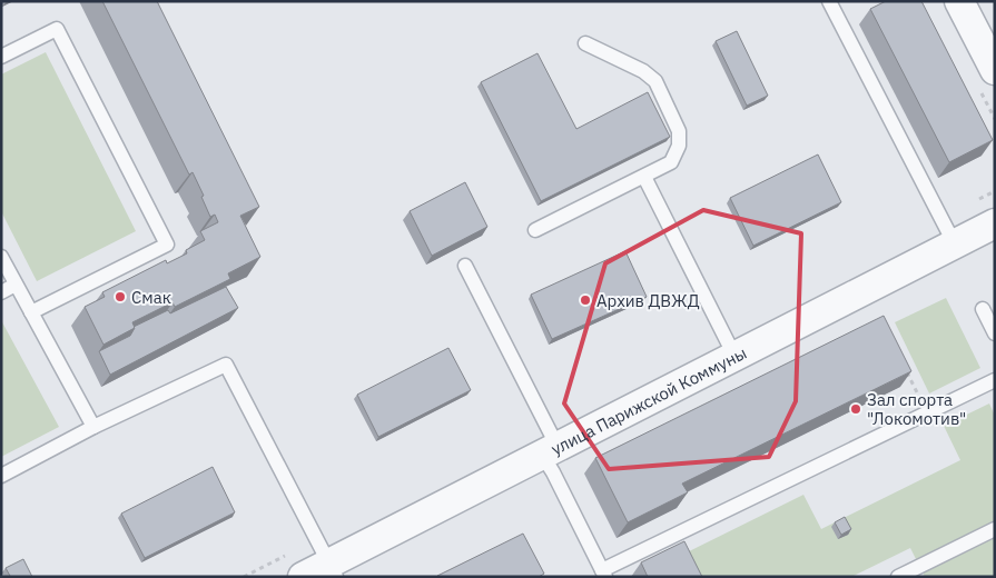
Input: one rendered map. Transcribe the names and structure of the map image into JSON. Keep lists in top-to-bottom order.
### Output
{
  "streets": {
    "street": ["улица Парижской Коммуны"]
  },
  "places": ["Смак", "Архив ДВЖД", "Зал спорта \"Локомотив\""]
}
